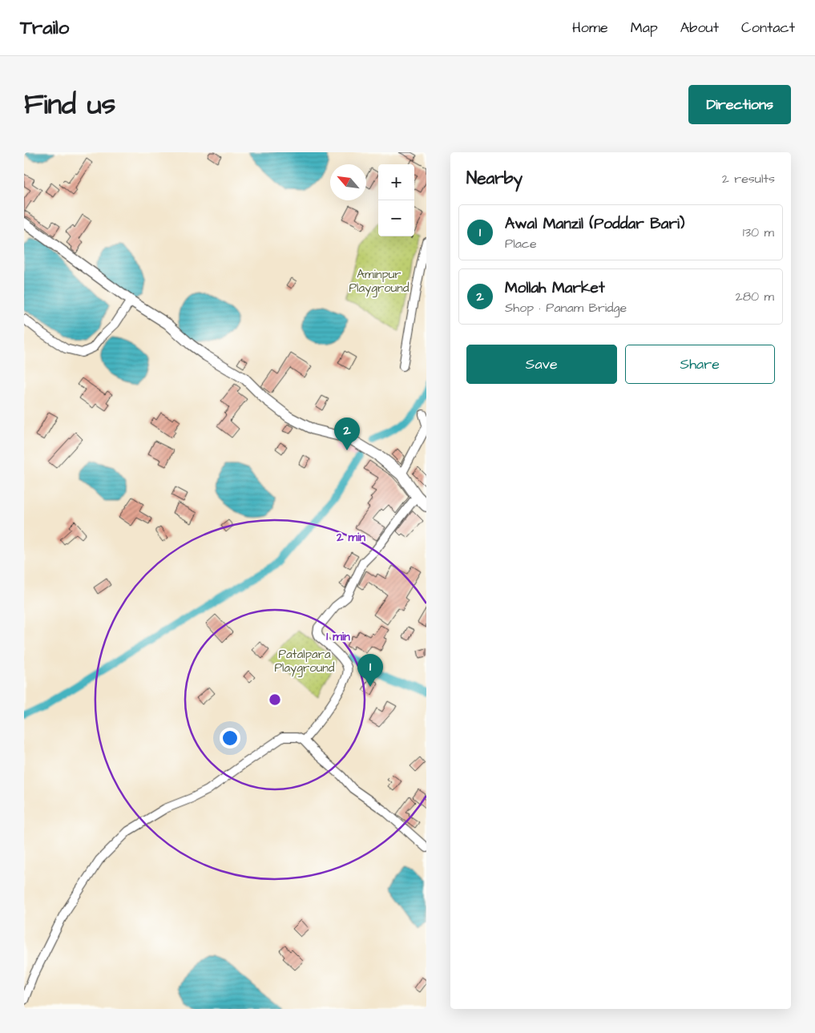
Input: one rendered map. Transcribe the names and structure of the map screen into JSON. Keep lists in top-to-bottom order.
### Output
{
  "parks": ["Aminpur Playground", "Patalpara Playground"],
  "north": "top left",
  "page": {
    "header": "Trailo",
    "nav": [
      "Home",
      "Map",
      "About",
      "Contact"
    ],
    "title": "Find us",
    "buttons": [
      "Directions",
      ["Save", "Share"]
    ],
    "heading": ["Nearby", "2 results"],
    "map_buttons": ["+", "−"],
    "list": [
      {
        "mark": "1",
        "name": "Awal Manzil (Poddar Bari)",
        "note": "Place",
        "value": "130 m"
      },
      {
        "mark": "2",
        "name": "Mollah Market",
        "note": "Shop · Panam Bridge",
        "value": "280 m"
      }
    ],
    "pins": ["2", "1"]
  },
  "rings": ["2 min", "1 min"]
}
